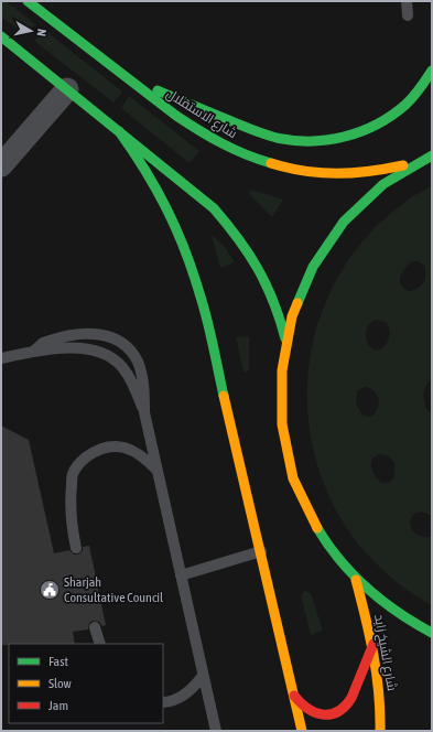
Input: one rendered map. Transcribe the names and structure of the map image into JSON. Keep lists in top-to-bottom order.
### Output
{
  "streets": {
    "main road": ["شارع الاستقلال", "شارع الشيخ زايد"]
  },
  "places": {
    "public building": ["Sharjah Consultative Council"]
  },
  "legend": ["Fast", "Slow", "Jam"],
  "north": "right"
}
